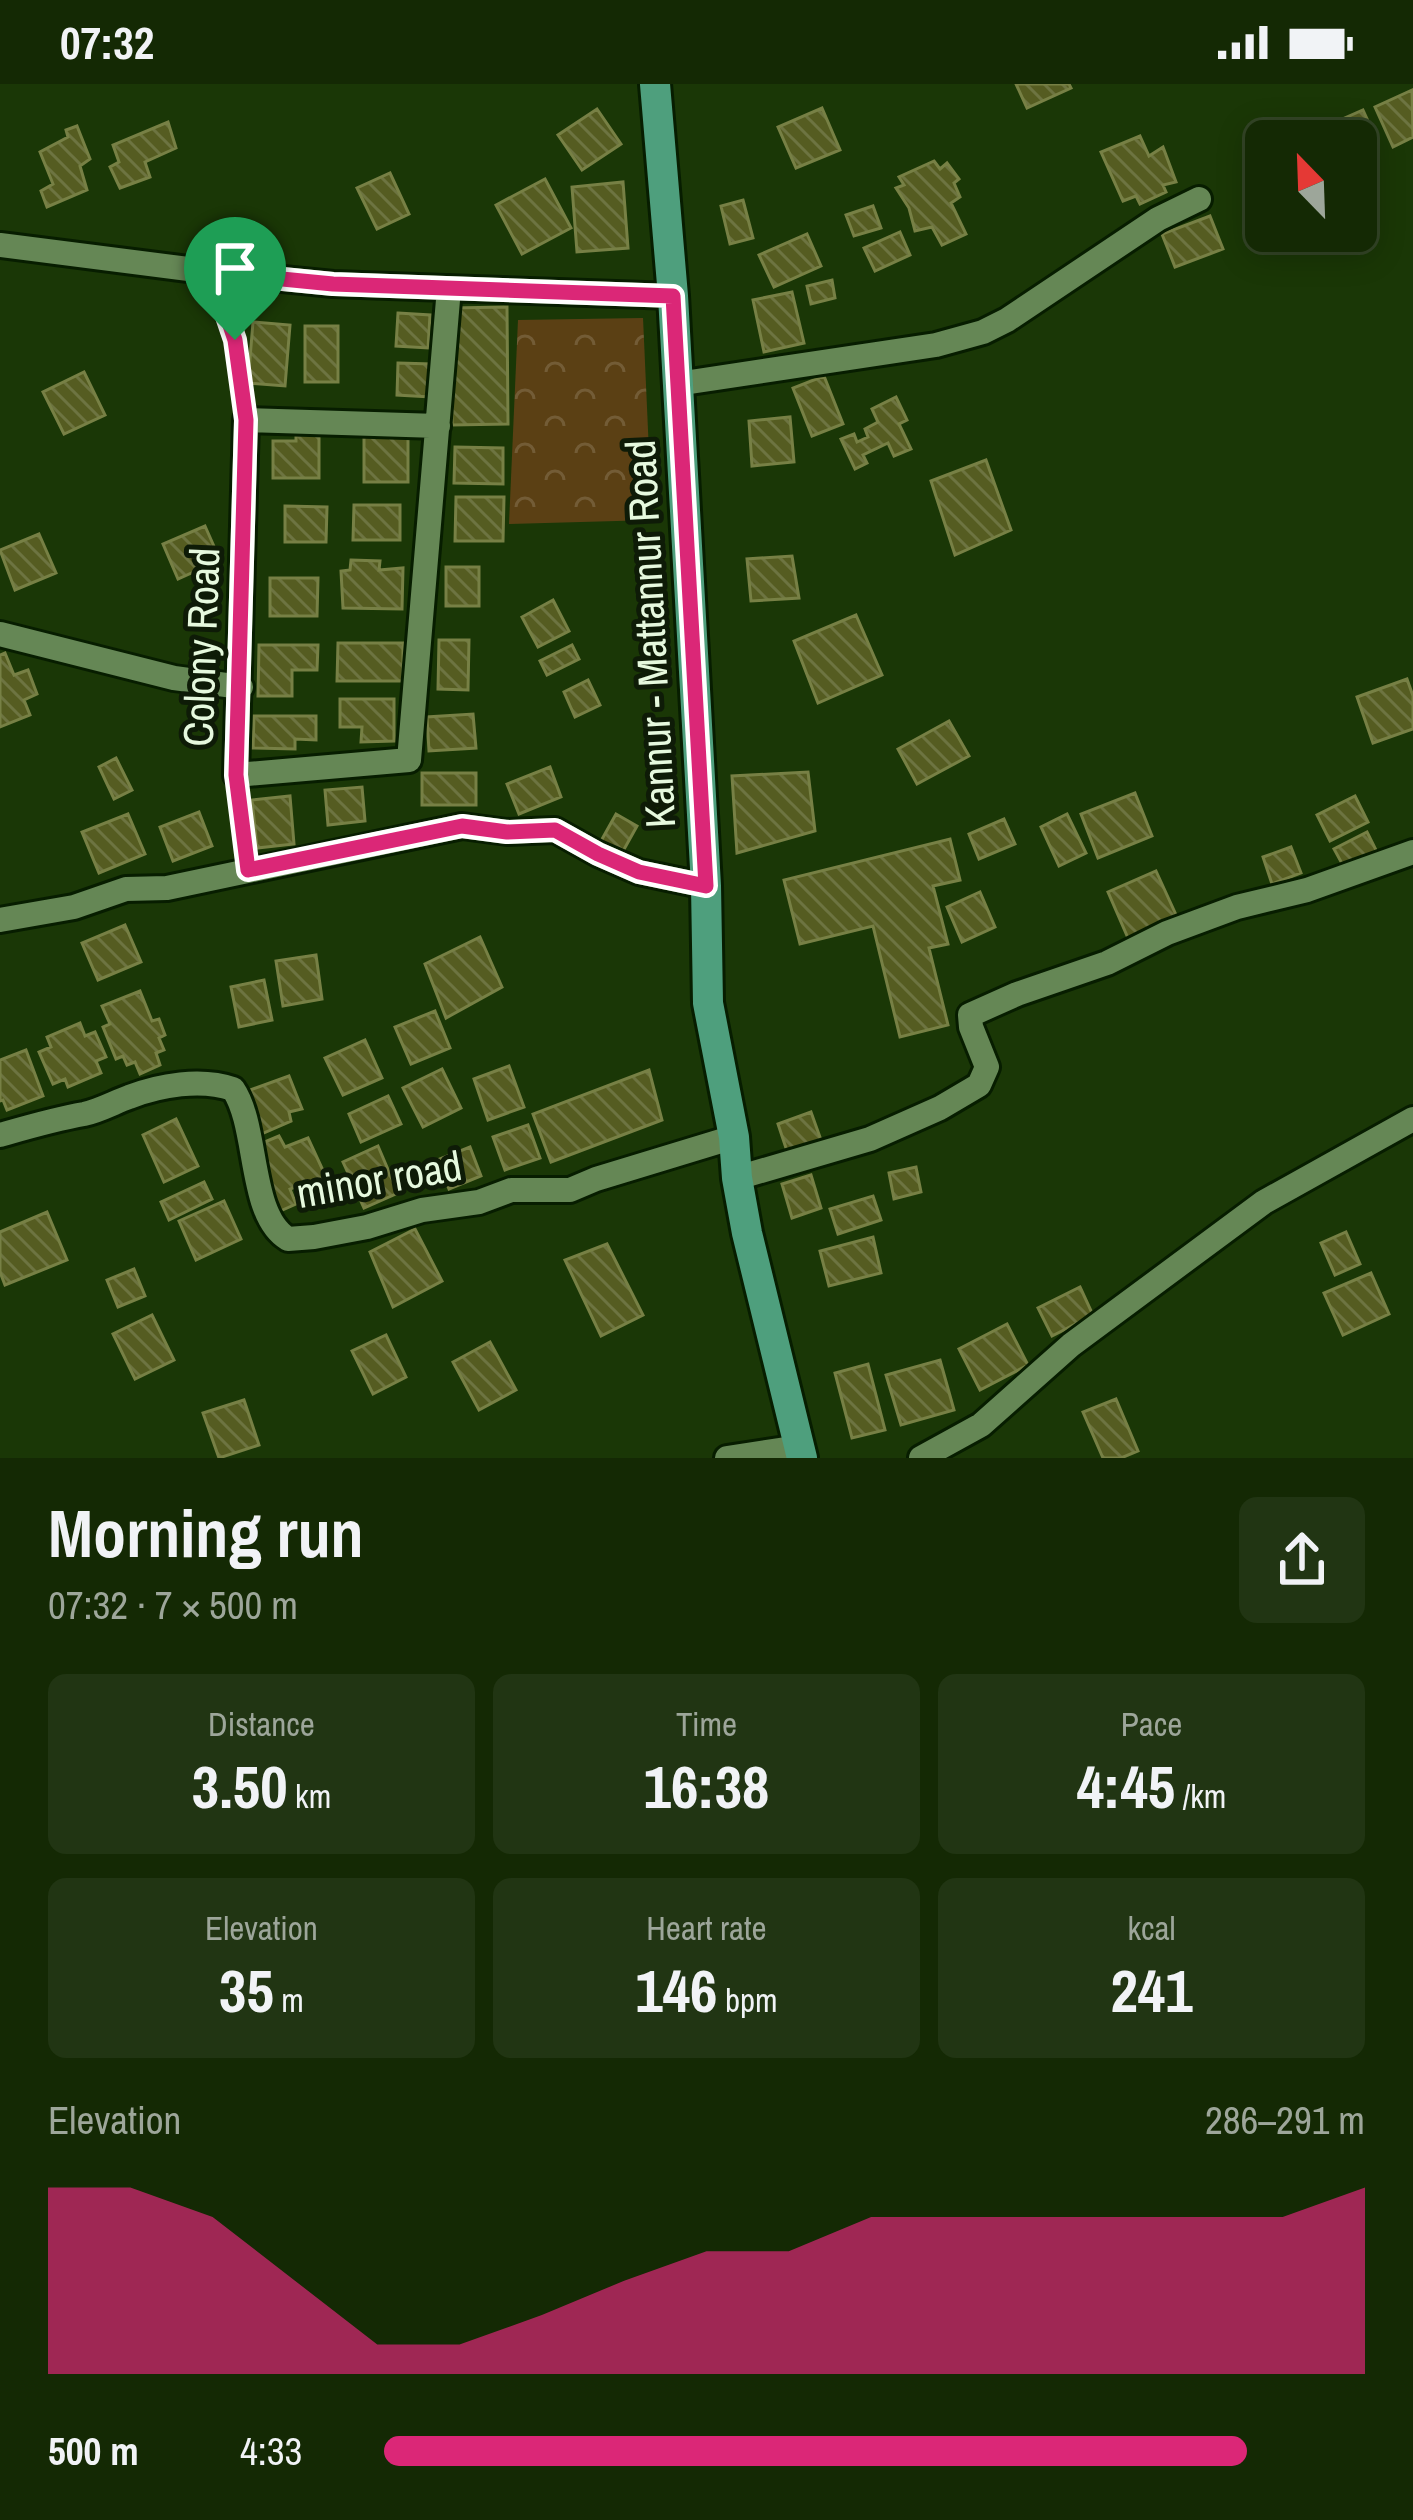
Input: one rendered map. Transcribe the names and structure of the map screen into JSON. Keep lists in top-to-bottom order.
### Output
{
  "streets": {
    "main road": ["Kannur - Mattannur Road"],
    "street": ["Colony Road", "minor road"]
  },
  "crossings": [
    ["Kannur - Mattannur Road", "minor road"]
  ],
  "north": "top left",
  "page": {
    "status": "07:32",
    "heading": ["Morning run", "07:32 · 7 × 500 m"],
    "stats": [
      ["Distance", "3.50 km"],
      ["Time", "16:38"],
      ["Pace", "4:45 /km"],
      ["Elevation", "35 m"],
      ["Heart rate", "146 bpm"],
      ["kcal", "241"]
    ],
    "chart": ["Elevation", "286–291 m"],
    "list": [
      {
        "name": "500 m",
        "note": "4:33"
      }
    ]
  }
}
